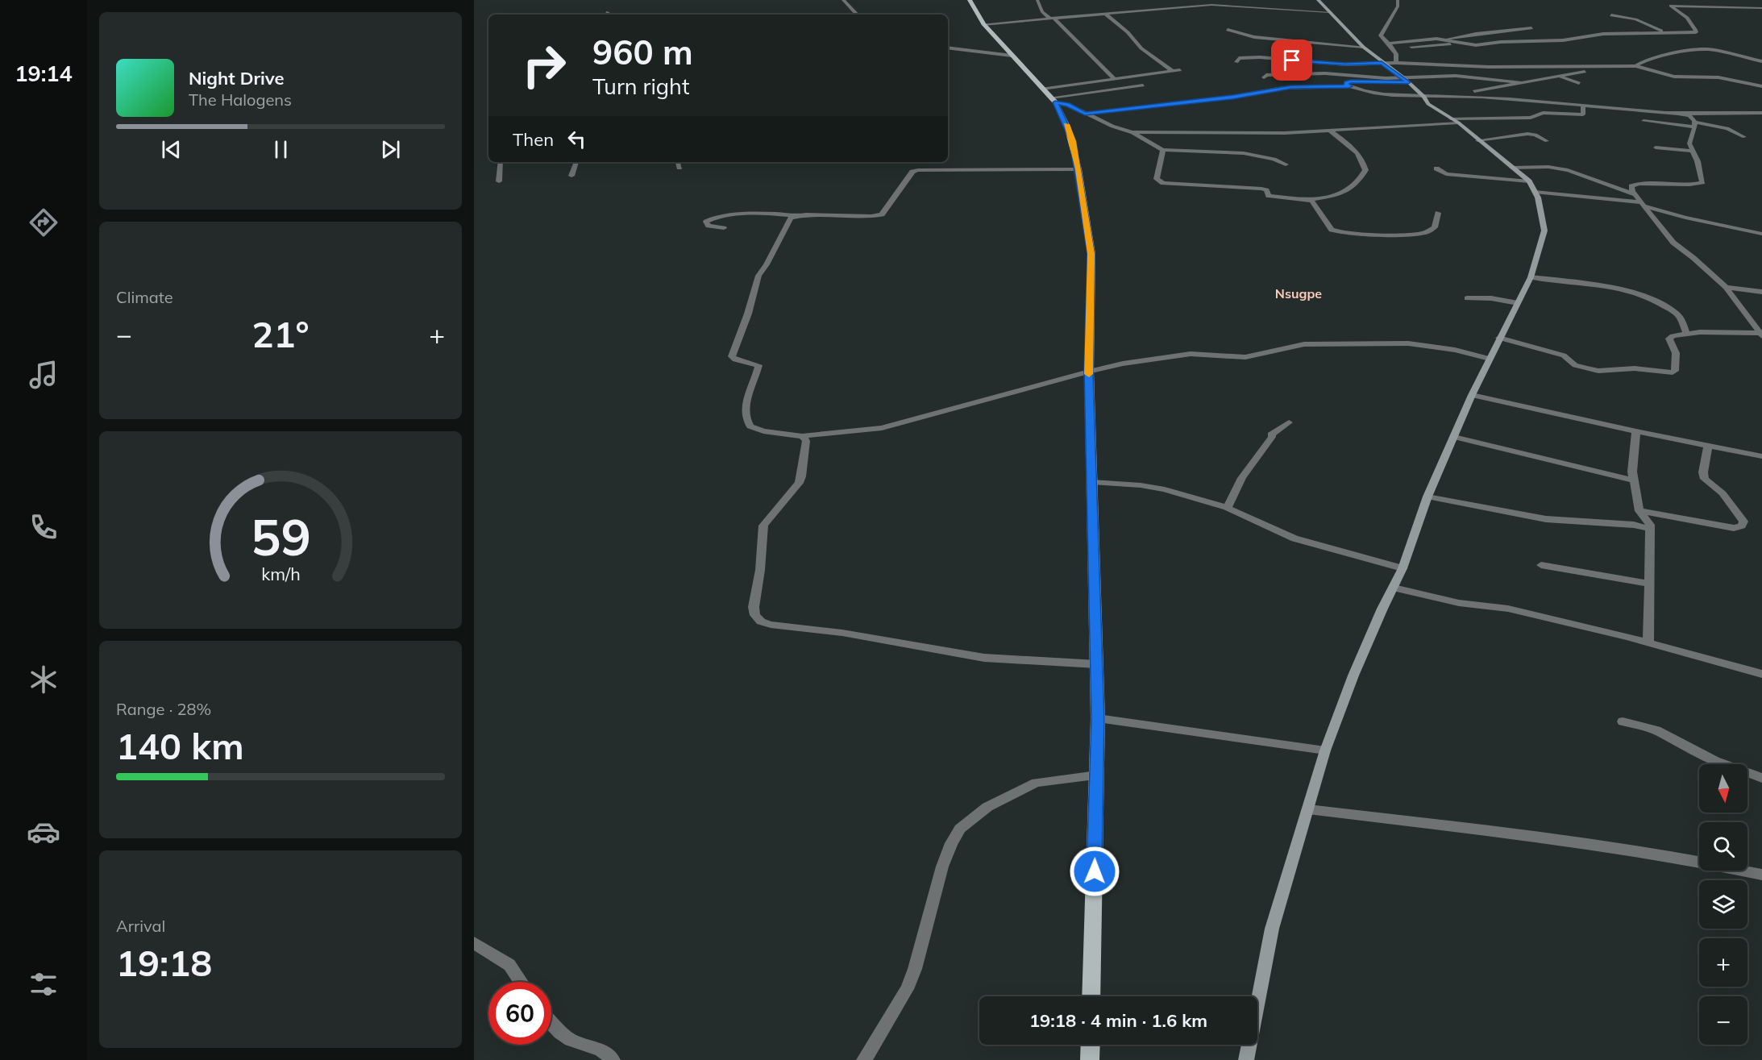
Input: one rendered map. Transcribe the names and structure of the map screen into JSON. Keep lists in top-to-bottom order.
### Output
{
  "districts": ["Nsugpe"],
  "north": "bottom",
  "page": {
    "tabs": "19:14",
    "turn": ["960 m", "Turn right"],
    "song": ["Night Drive", "The Halogens"],
    "then": "Then",
    "tile": [
      "Climate",
      ["Range · 28%", "140 km"],
      ["Arrival", "19:18"]
    ],
    "heat": ["−", "21°", "+"],
    "map_buttons": ["+", "−"],
    "limit": "60",
    "trip": "19:18 · 4 min · 1.6 km",
    "gauge": ["59", "km/h"]
  }
}
